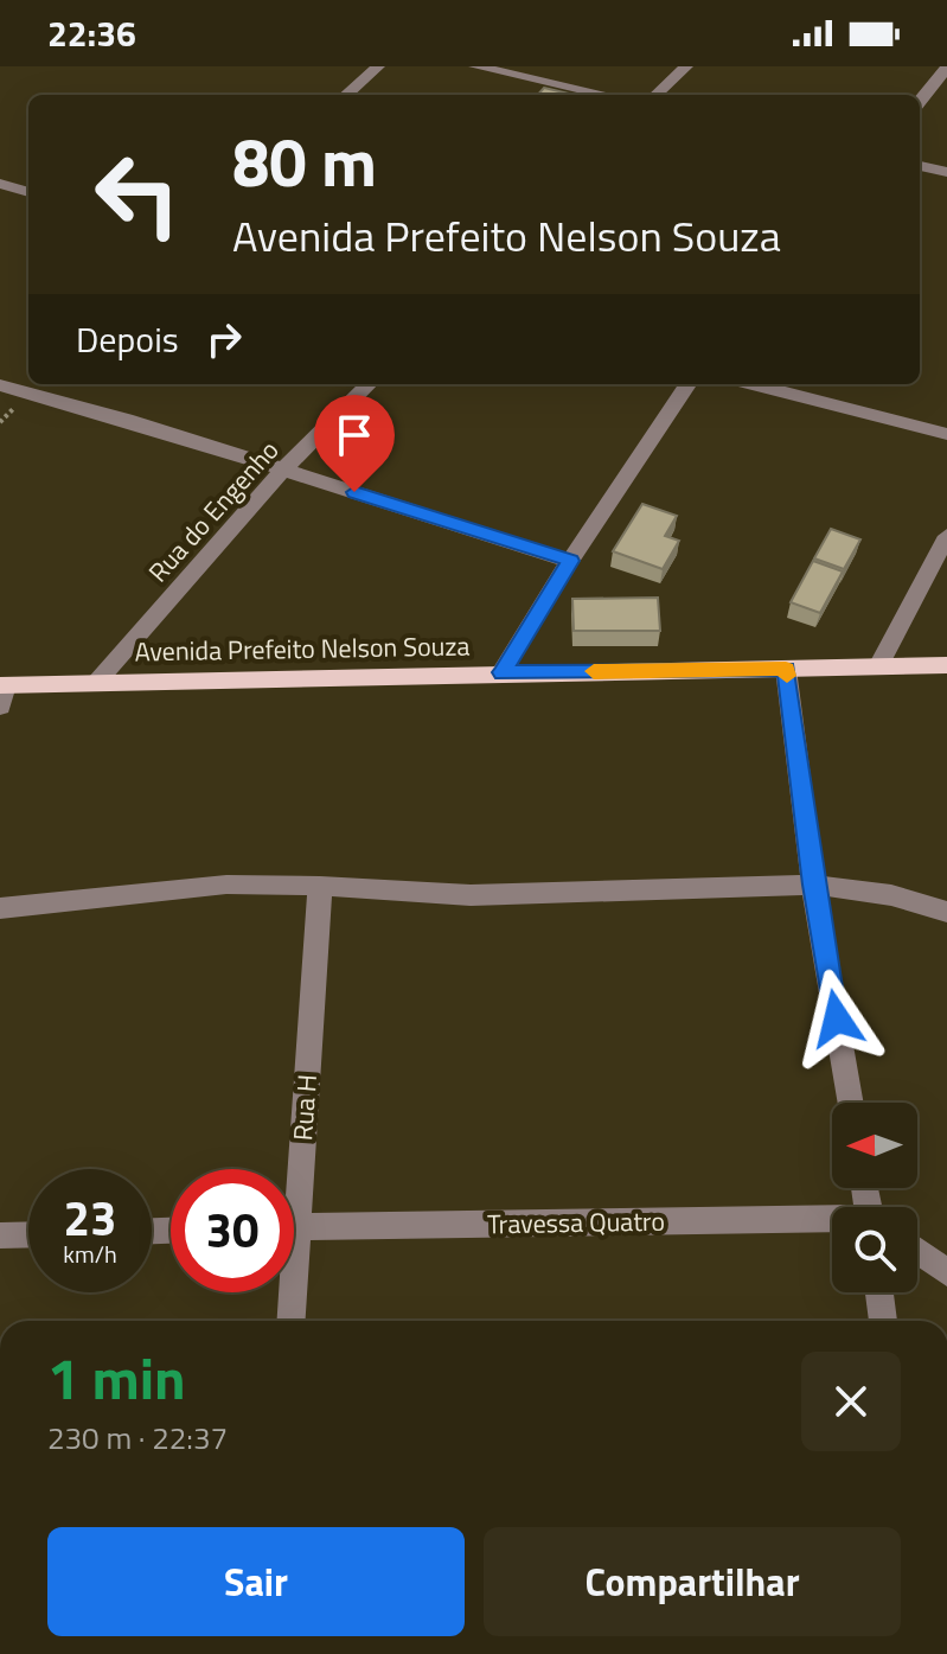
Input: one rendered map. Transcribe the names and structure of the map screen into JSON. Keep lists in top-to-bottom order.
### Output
{
  "streets": {
    "main road": ["Avenida Prefeito Nelson Souza"],
    "street": ["Rua do Engenho", "Rua H", "Travessa Quatro"]
  },
  "crossings": [
    ["Rua do Engenho", "Avenida Prefeito Nelson Souza"]
  ],
  "north": "left",
  "page": {
    "status": "22:36",
    "turn": ["80 m", "Avenida Prefeito Nelson Souza"],
    "then": "Depois",
    "speed": "23 km/h",
    "limit": "30",
    "heading": ["1 min", "230 m · 22:37"],
    "buttons": ["Sair", "Compartilhar"]
  }
}
